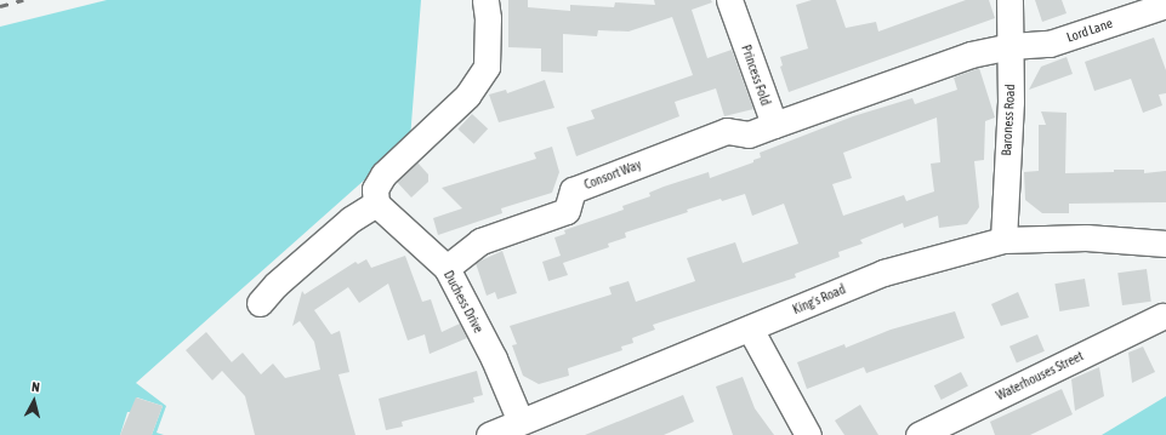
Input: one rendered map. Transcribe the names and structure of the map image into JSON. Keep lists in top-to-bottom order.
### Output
{
  "streets": {
    "street": [
      "Lord Lane",
      "Princess Fold",
      "Baroness Road",
      "Consort Way",
      "King's Road",
      "Duchess Drive",
      "Waterhouses Street"
    ]
  },
  "crossings": [
    ["Lord Lane", "Baroness Road"],
    ["Princess Fold", "Consort Way"],
    ["Baroness Road", "King's Road"],
    ["Consort Way", "Duchess Drive"],
    ["King's Road", "Duchess Drive"]
  ],
  "north": "top"
}
